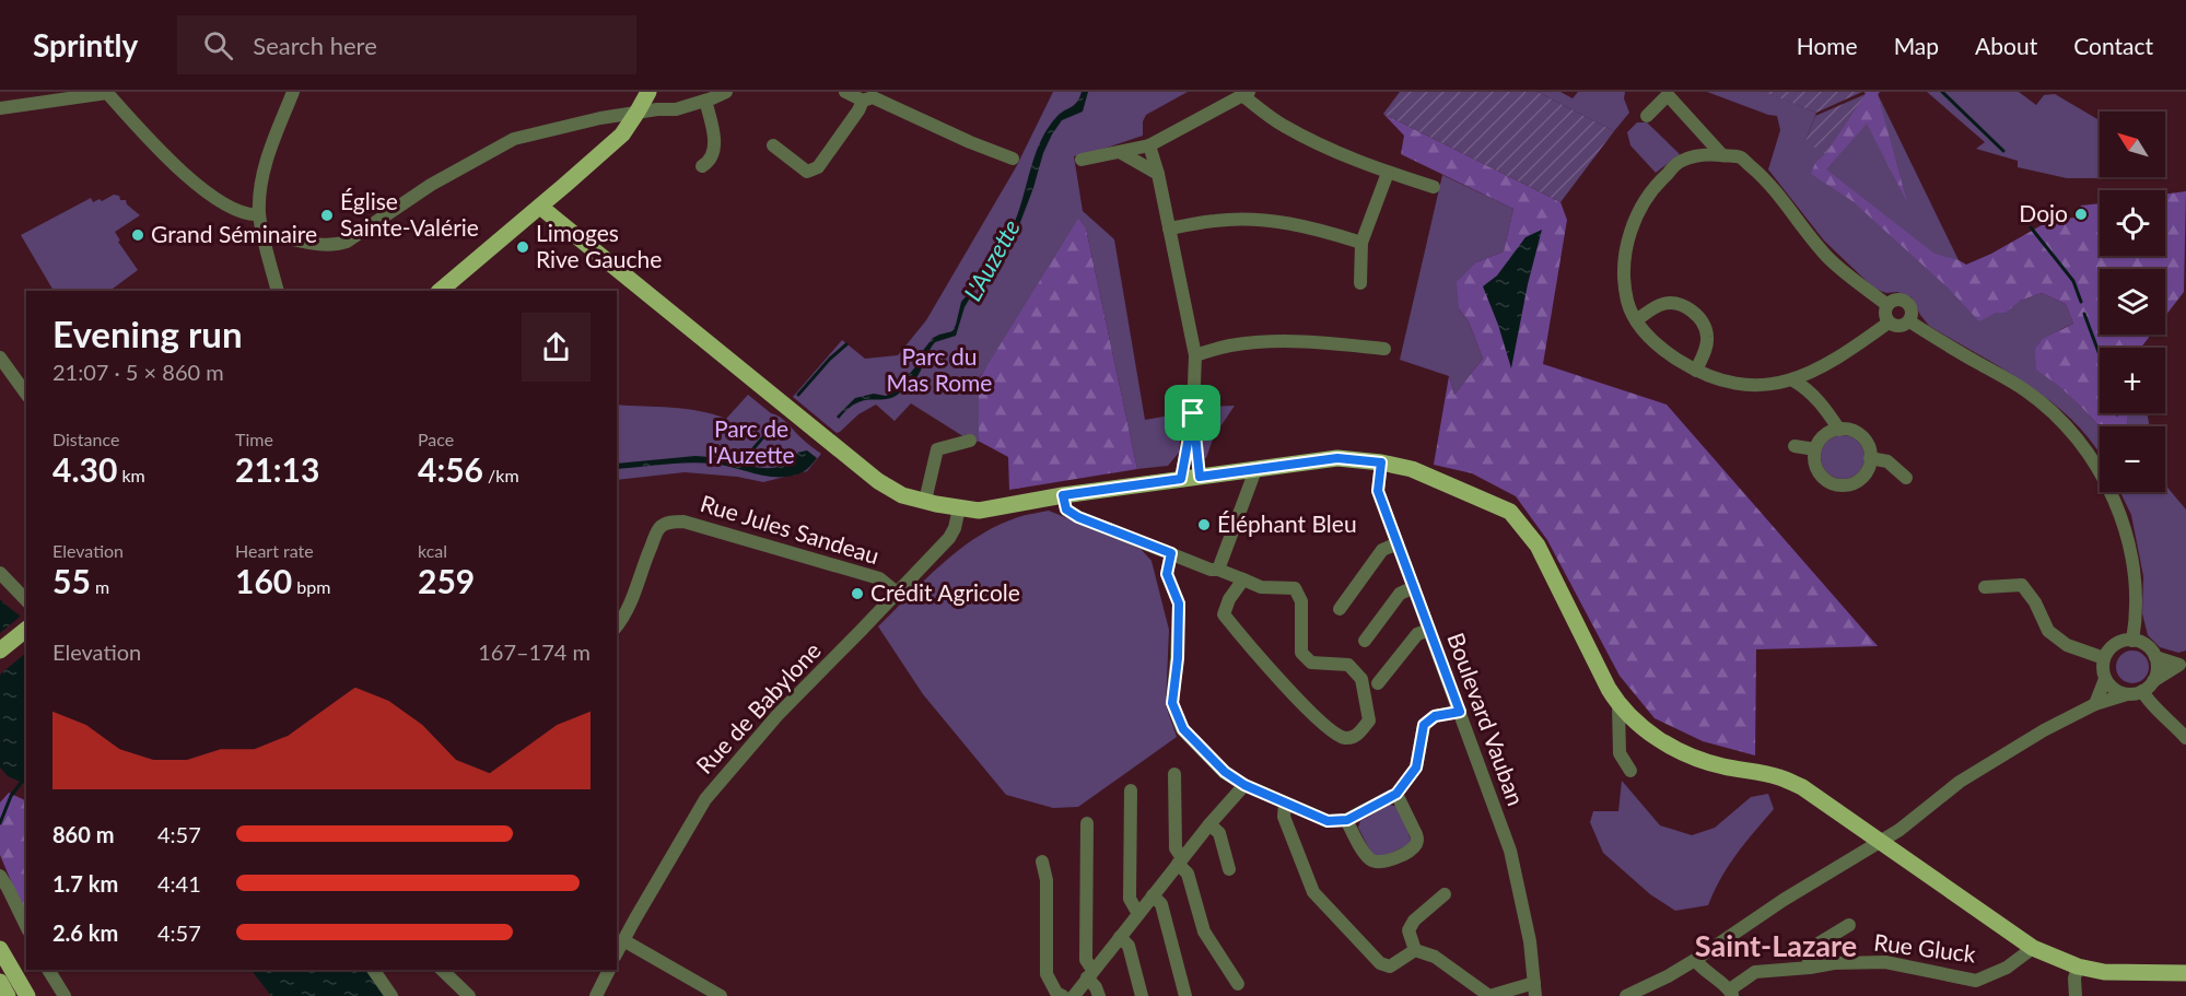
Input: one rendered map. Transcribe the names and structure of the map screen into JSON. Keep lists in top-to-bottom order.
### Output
{
  "streets": {
    "street": [
      "Rue Jules Sandeau",
      "Rue de Babylone",
      "Boulevard Vauban",
      "Rue Gluck"
    ]
  },
  "crossings": [
    ["Rue Jules Sandeau", "Rue de Babylone"]
  ],
  "districts": ["Saint-Lazare"],
  "water": ["L'Auzette"],
  "parks": ["Parc du Mas Rome", "Parc de l'Auzette"],
  "places": [
    "Dojo",
    "Église Sainte-Valérie",
    "Grand Séminaire",
    "Limoges Rive Gauche",
    "Éléphant Bleu",
    "Crédit Agricole"
  ],
  "north": "top left",
  "page": {
    "header": "Sprintly",
    "search": "Search here",
    "nav": [
      "Home",
      "Map",
      "About",
      "Contact"
    ],
    "map_buttons": ["+", "−"],
    "heading": ["Evening run", "21:07 · 5 × 860 m"],
    "stats": [
      ["Distance", "4.30 km"],
      ["Time", "21:13"],
      ["Pace", "4:56 /km"],
      ["Elevation", "55 m"],
      ["Heart rate", "160 bpm"],
      ["kcal", "259"]
    ],
    "chart": ["Elevation", "167–174 m"],
    "list": [
      {
        "name": "860 m",
        "note": "4:57"
      },
      {
        "name": "1.7 km",
        "note": "4:41"
      },
      {
        "name": "2.6 km",
        "note": "4:57"
      }
    ]
  }
}
